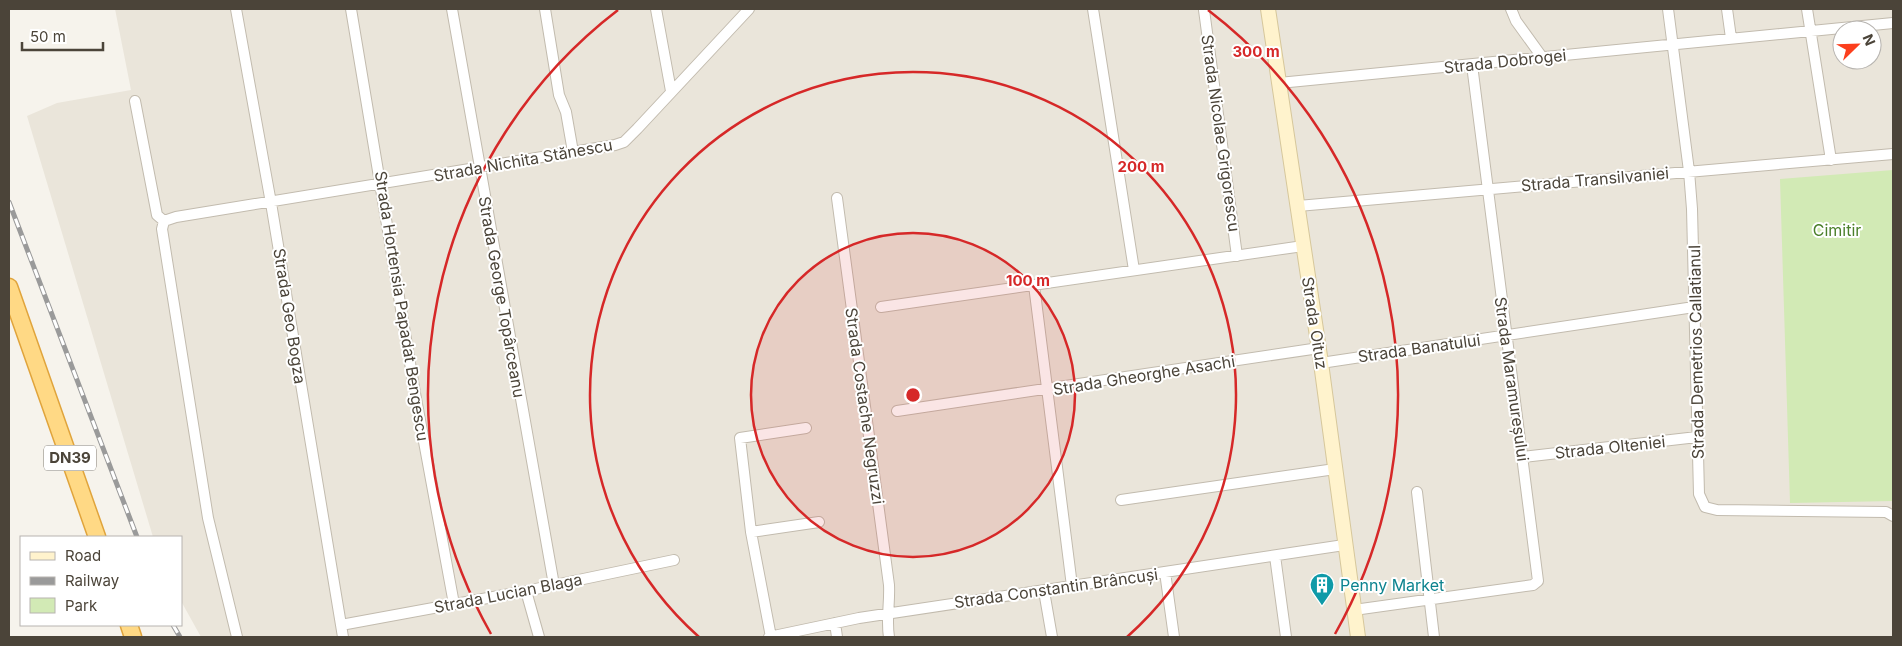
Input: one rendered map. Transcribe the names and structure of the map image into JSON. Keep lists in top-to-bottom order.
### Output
{
  "streets": {
    "highway": ["DN39"],
    "main road": ["Strada Oituz"],
    "street": [
      "Strada Dobrogei",
      "Strada Nicolae Grigorescu",
      "Strada Nichita Stănescu",
      "Strada Transilvaniei",
      "Strada George Topârceanu",
      "Strada Hortensia Papadat Bengescu",
      "Strada Geo Bogza",
      "Strada Banatului",
      "Strada Demetrios Callatianul",
      "Strada Gheorghe Asachi",
      "Strada Maramureșului",
      "Strada Costache Negruzzi",
      "Strada Olteniei",
      "Strada Constantin Brâncuși",
      "Strada Lucian Blaga"
    ]
  },
  "crossings": [
    ["Strada Dobrogei", "Strada Oituz"],
    ["Strada Dobrogei", "Strada Demetrios Callatianul"],
    ["Strada Dobrogei", "Strada Maramureșului"],
    ["Strada Nichita Stănescu", "Strada George Topârceanu"],
    ["Strada Nichita Stănescu", "Strada Hortensia Papadat Bengescu"],
    ["Strada Nichita Stănescu", "Strada Geo Bogza"],
    ["Strada Transilvaniei", "Strada Oituz"],
    ["Strada Transilvaniei", "Strada Demetrios Callatianul"],
    ["Strada Transilvaniei", "Strada Maramureșului"],
    ["Strada George Topârceanu", "Strada Lucian Blaga"],
    ["Strada Hortensia Papadat Bengescu", "Strada Lucian Blaga"],
    ["Strada Geo Bogza", "Strada Lucian Blaga"],
    ["Strada Oituz", "Strada Banatului"],
    ["Strada Oituz", "Strada Gheorghe Asachi"],
    ["Strada Oituz", "Strada Maramureșului"],
    ["Strada Oituz", "Strada Constantin Brâncuși"],
    ["Strada Banatului", "Strada Demetrios Callatianul"],
    ["Strada Banatului", "Strada Maramureșului"],
    ["Strada Demetrios Callatianul", "Strada Olteniei"],
    ["Strada Gheorghe Asachi", "Strada Constantin Brâncuși"],
    ["Strada Maramureșului", "Strada Olteniei"],
    ["Strada Costache Negruzzi", "Strada Constantin Brâncuși"]
  ],
  "parks": ["Cimitir"],
  "places": {
    "building": ["Penny Market"]
  },
  "legend": ["Road", "Railway", "Park"],
  "scale_bar": "50 m",
  "north": "top right",
  "rings": ["300 m", "200 m", "100 m"]
}
